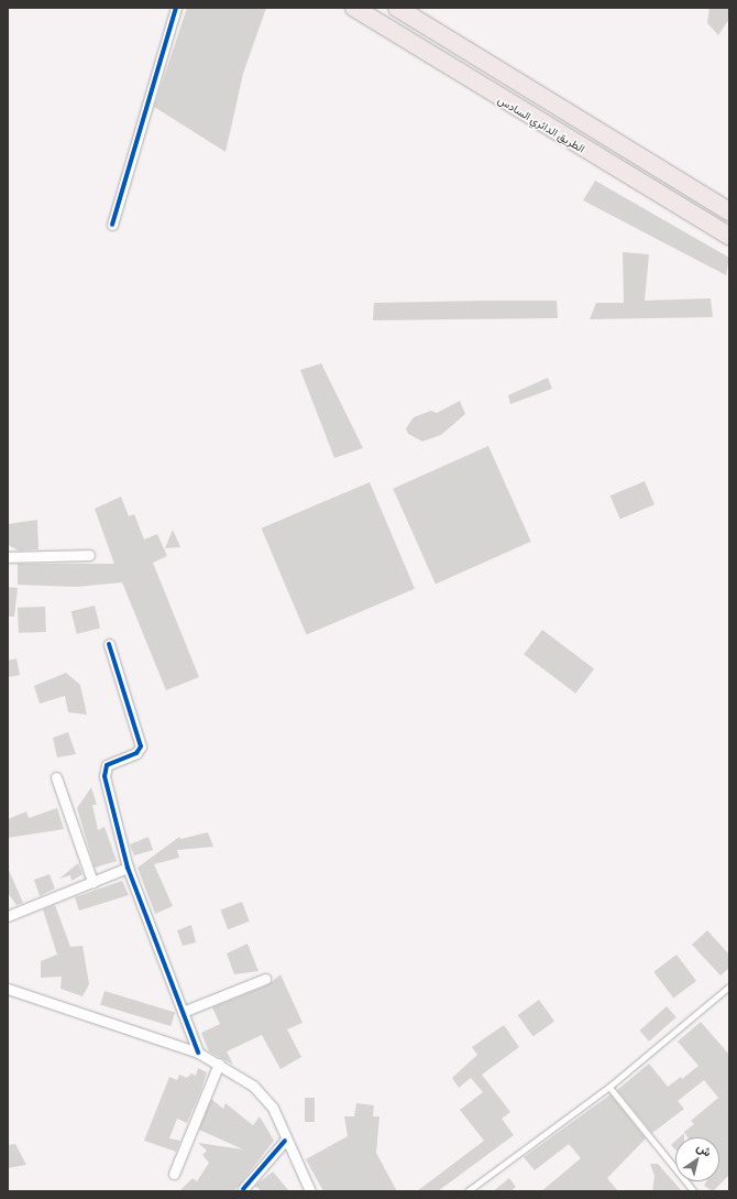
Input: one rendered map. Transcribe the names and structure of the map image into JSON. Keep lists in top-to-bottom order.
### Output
{
  "streets": {
    "highway": ["الطريق الدائري السادس"]
  },
  "north": "top right"
}
